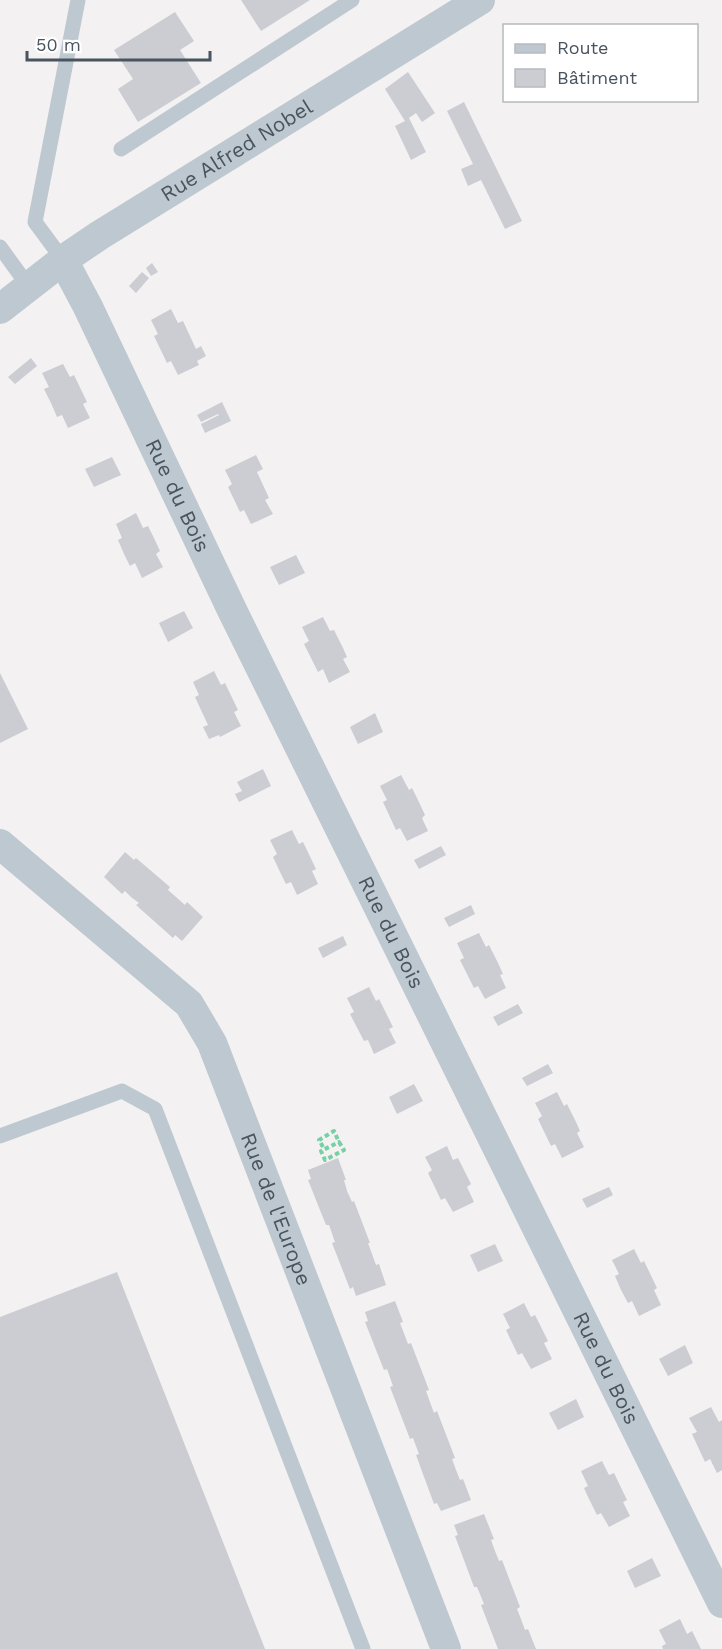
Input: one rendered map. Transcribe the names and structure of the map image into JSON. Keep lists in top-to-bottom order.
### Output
{
  "streets": {
    "street": ["Rue Alfred Nobel", "Rue du Bois", "Rue de l'Europe"]
  },
  "crossings": [
    ["Rue Alfred Nobel", "Rue du Bois"]
  ],
  "legend": ["Route", "Bâtiment"],
  "scale_bar": "50 m"
}
